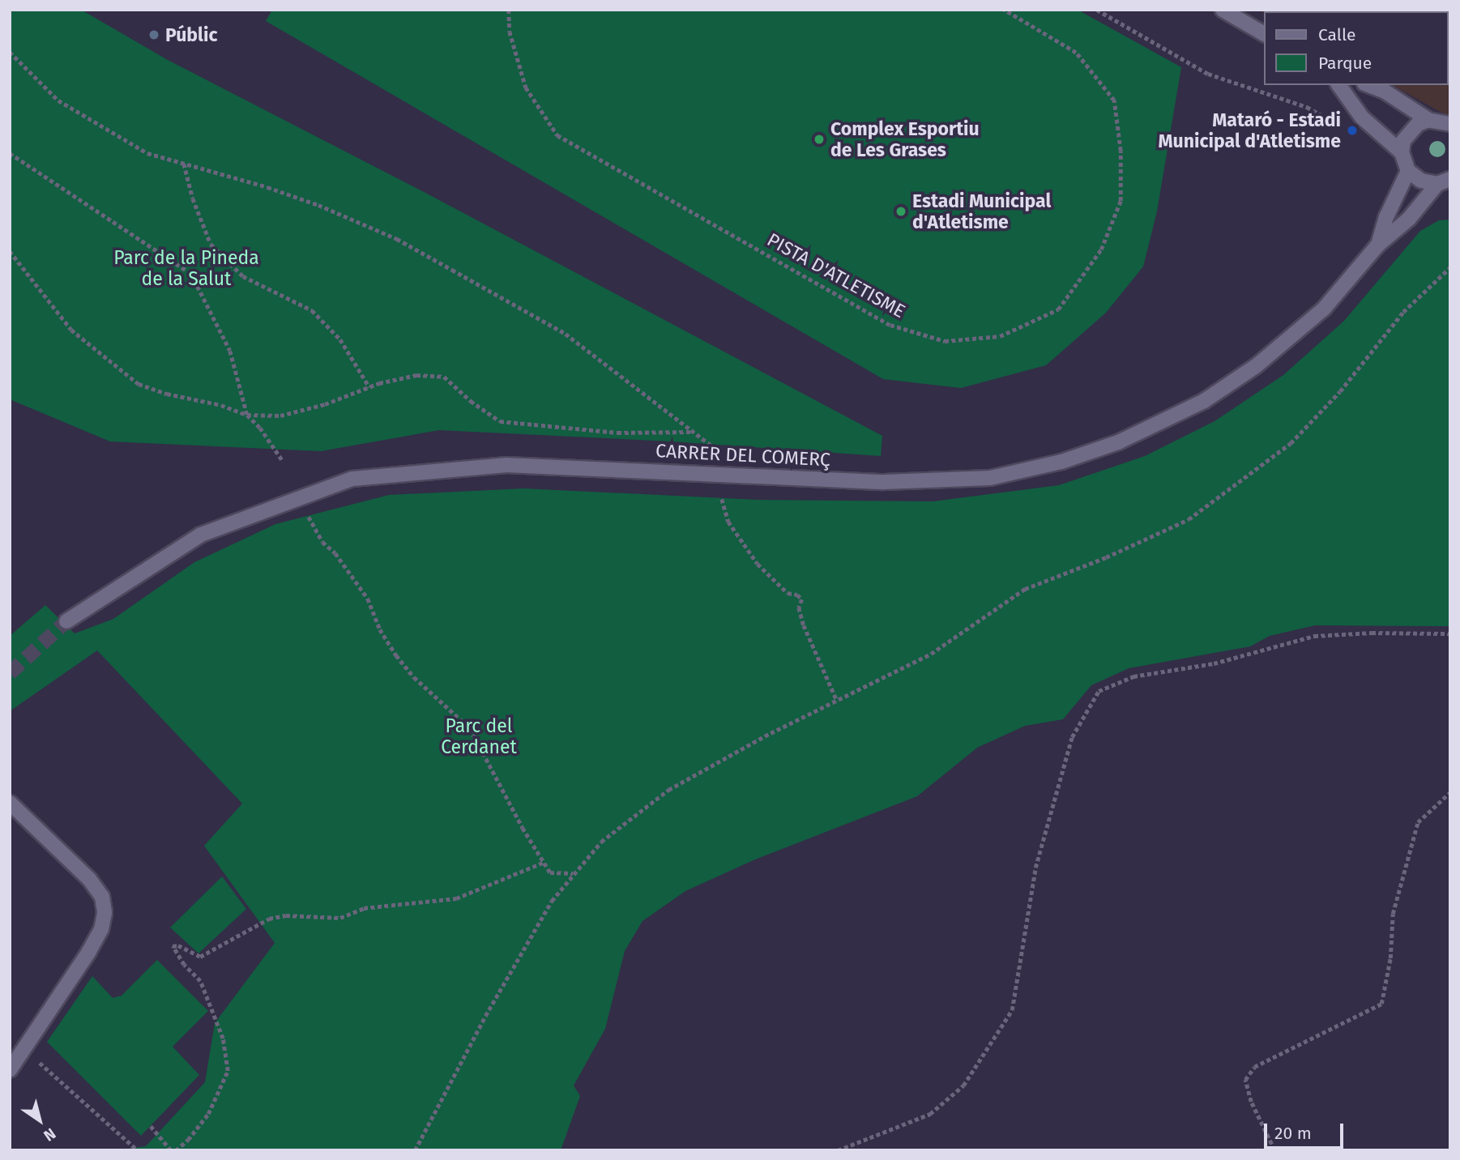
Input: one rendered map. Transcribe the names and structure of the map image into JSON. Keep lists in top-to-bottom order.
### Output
{
  "streets": {
    "street": ["CARRER DEL COMERÇ"],
    "path": ["PISTA D'ATLETISME"]
  },
  "parks": ["Parc de la Pineda de la Salut", "Parc del Cerdanet"],
  "places": [
    "Públic",
    "Mataró - Estadi Municipal d'Atletisme",
    "Complex Esportiu de Les Grases",
    "Estadi Municipal d'Atletisme"
  ],
  "legend": ["Calle", "Parque"],
  "scale_bar": "20 m",
  "north": "bottom right"
}
